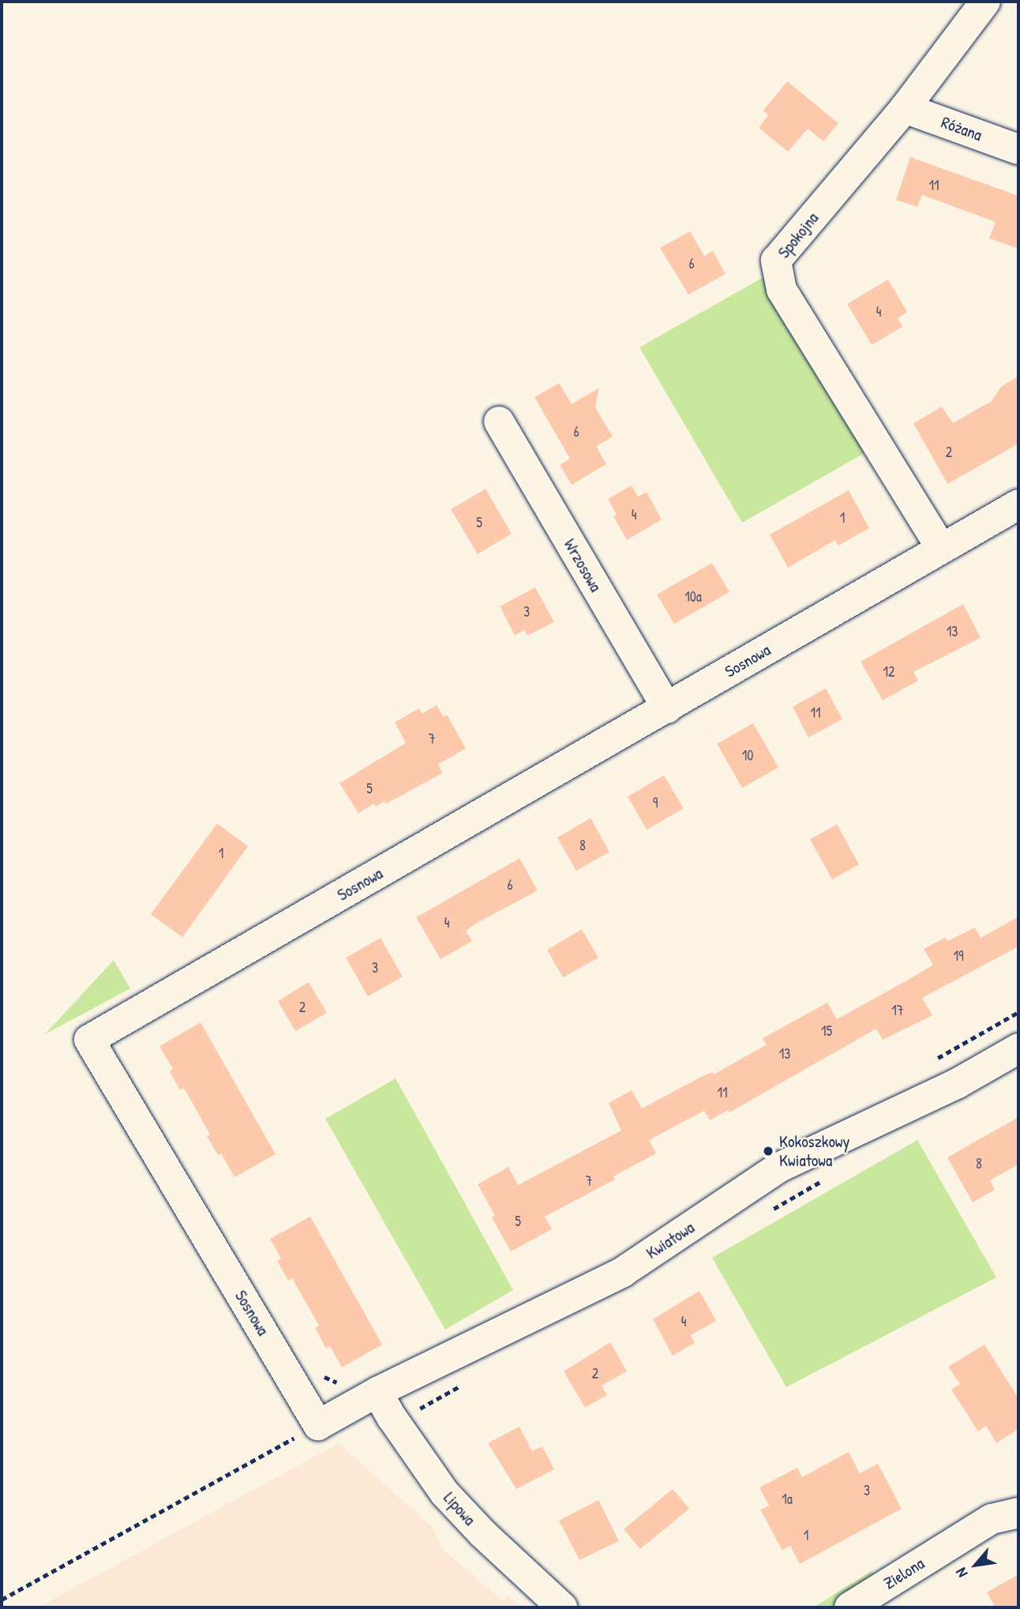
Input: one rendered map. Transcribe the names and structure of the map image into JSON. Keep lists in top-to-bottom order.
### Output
{
  "streets": {
    "street": [
      "Różana",
      "Spokojna",
      "Wrzosowa",
      "Sosnowa",
      "Kwiatowa",
      "Lipowa",
      "Zielona"
    ]
  },
  "crossings": [
    ["Różana", "Spokojna"],
    ["Spokojna", "Sosnowa"],
    ["Wrzosowa", "Sosnowa"],
    ["Sosnowa", "Kwiatowa"],
    ["Kwiatowa", "Lipowa"]
  ],
  "places": ["Kokoszkowy Kwiatowa"],
  "house_numbers": [
    "11",
    "6",
    "4",
    "6",
    "2",
    "4",
    "1",
    "5",
    "10a",
    "3",
    "13",
    "12",
    "11",
    "7",
    "10",
    "5",
    "9",
    "8",
    "1",
    "6",
    "4",
    "19",
    "3",
    "2",
    "17",
    "15",
    "13",
    "11",
    "8",
    "7",
    "5",
    "4",
    "2",
    "3",
    "1a",
    "1"
  ],
  "north": "bottom left"
}
